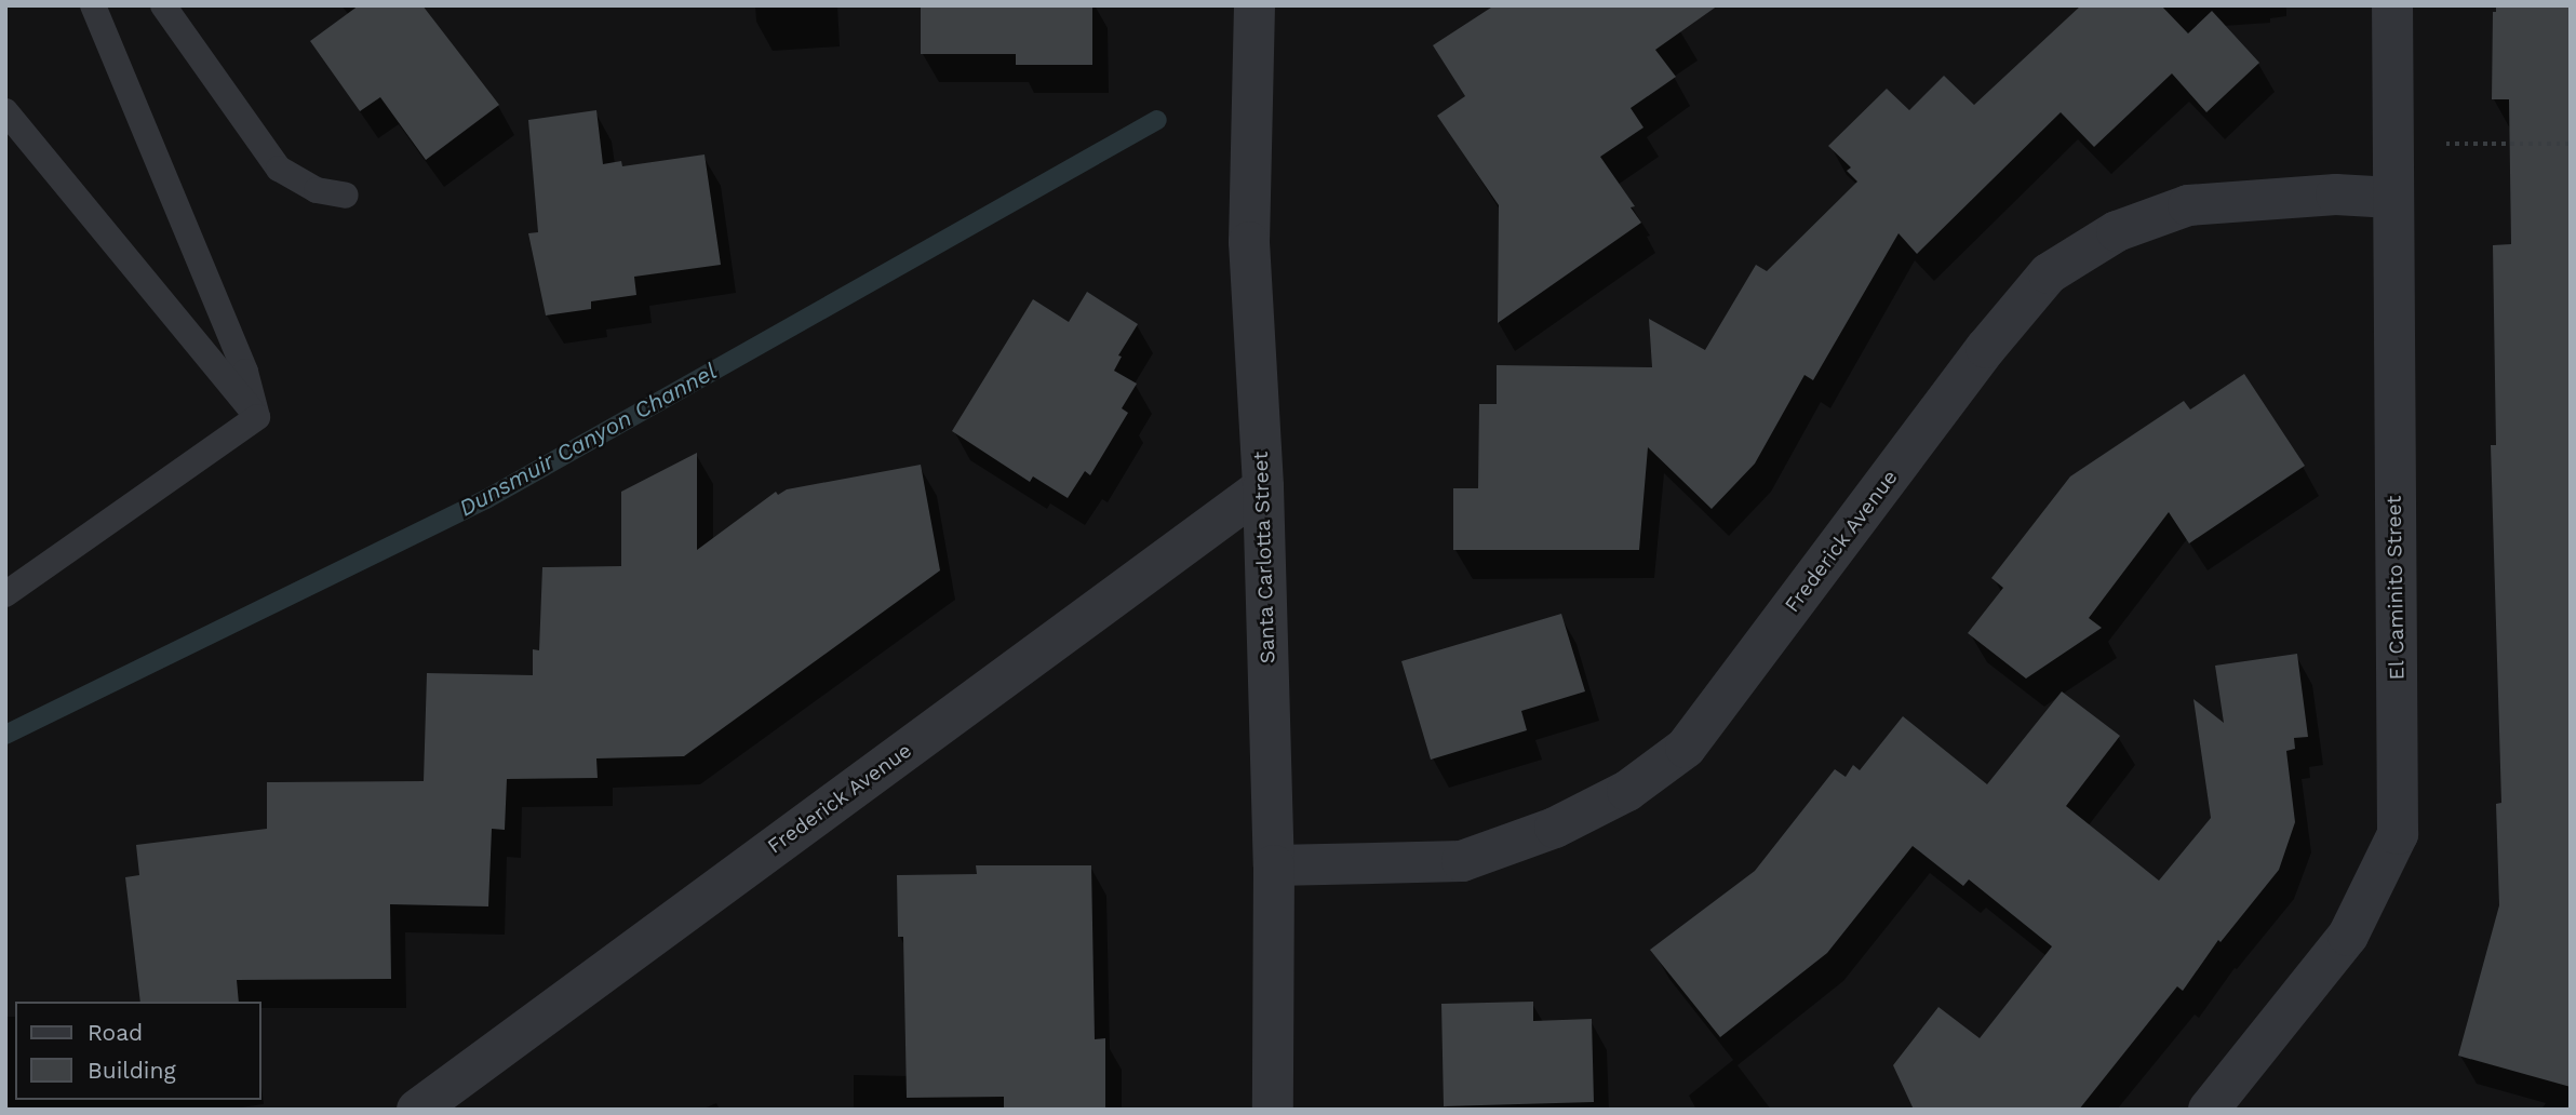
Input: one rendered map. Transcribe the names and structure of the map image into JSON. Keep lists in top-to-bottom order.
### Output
{
  "streets": {
    "street": ["Frederick Avenue", "Santa Carlotta Street", "El Caminito Street"]
  },
  "crossings": [
    ["Frederick Avenue", "Santa Carlotta Street"],
    ["Frederick Avenue", "El Caminito Street"]
  ],
  "water": ["Dunsmuir Canyon Channel"],
  "legend": ["Road", "Building"]
}
